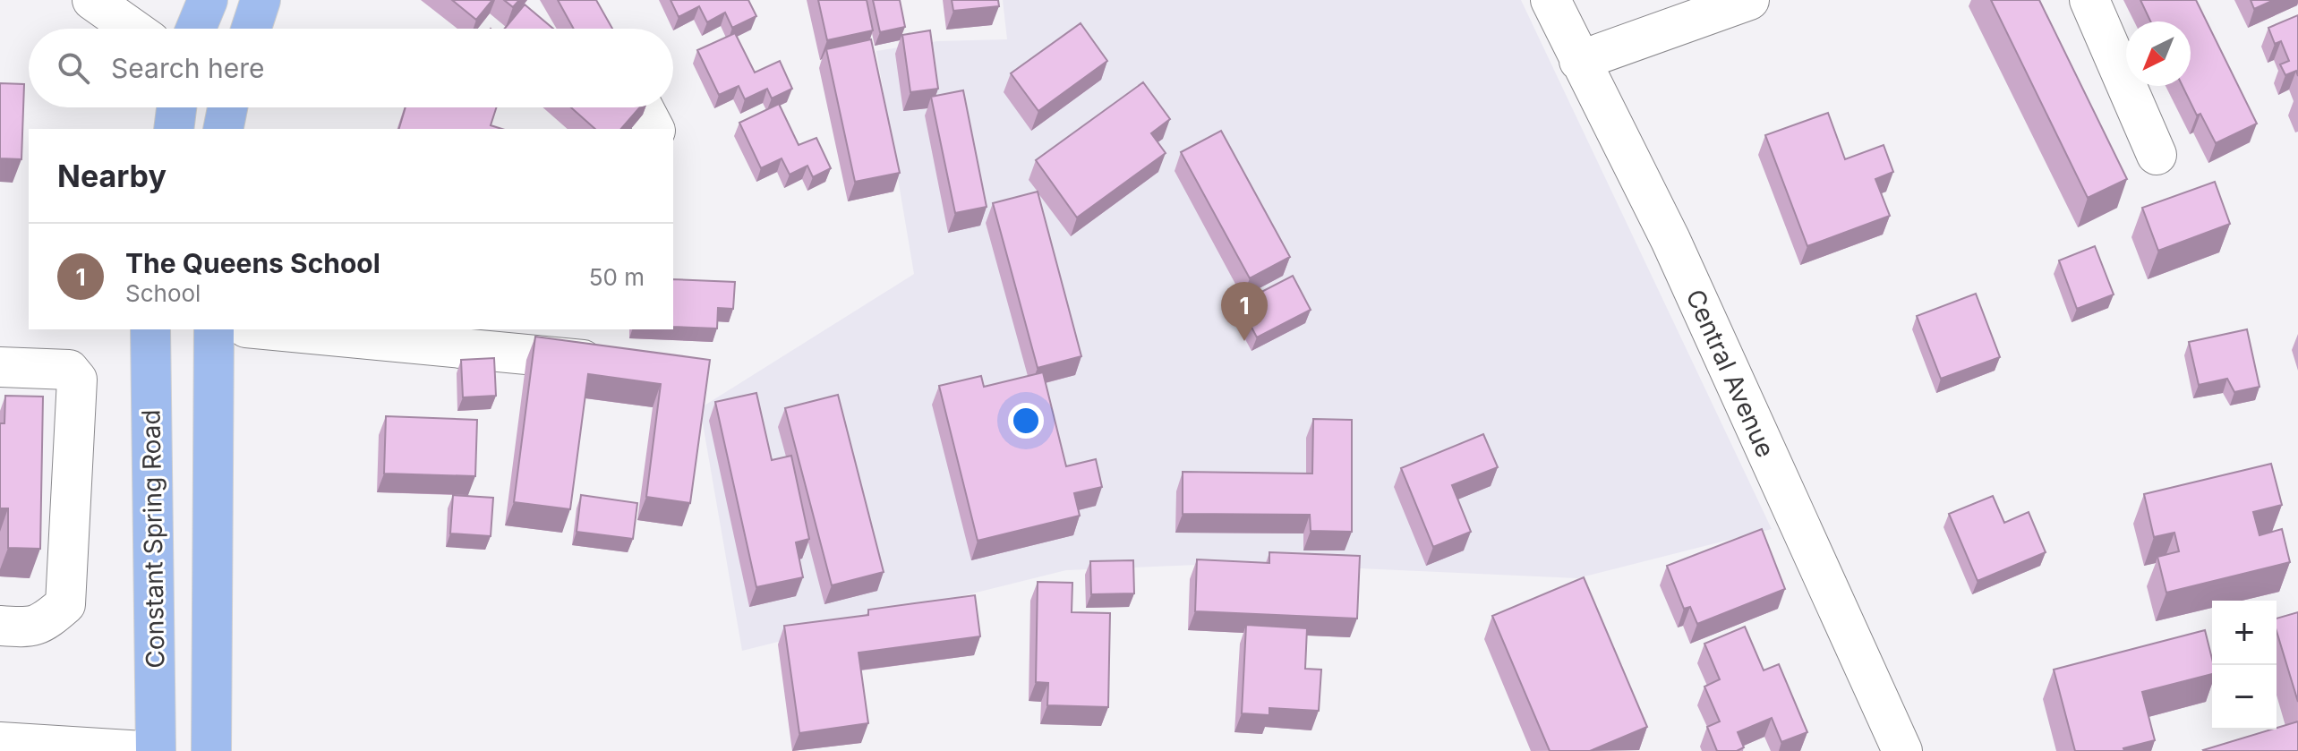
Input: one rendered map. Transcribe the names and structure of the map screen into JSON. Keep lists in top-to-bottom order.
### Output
{
  "streets": {
    "main road": ["Constant Spring Road"],
    "street": ["Central Avenue"]
  },
  "north": "bottom left",
  "page": {
    "search": "Search here",
    "heading": "Nearby",
    "list": [
      {
        "mark": "1",
        "name": "The Queens School",
        "note": "School",
        "value": "50 m"
      }
    ],
    "pins": "1",
    "map_buttons": ["+", "−"]
  }
}
